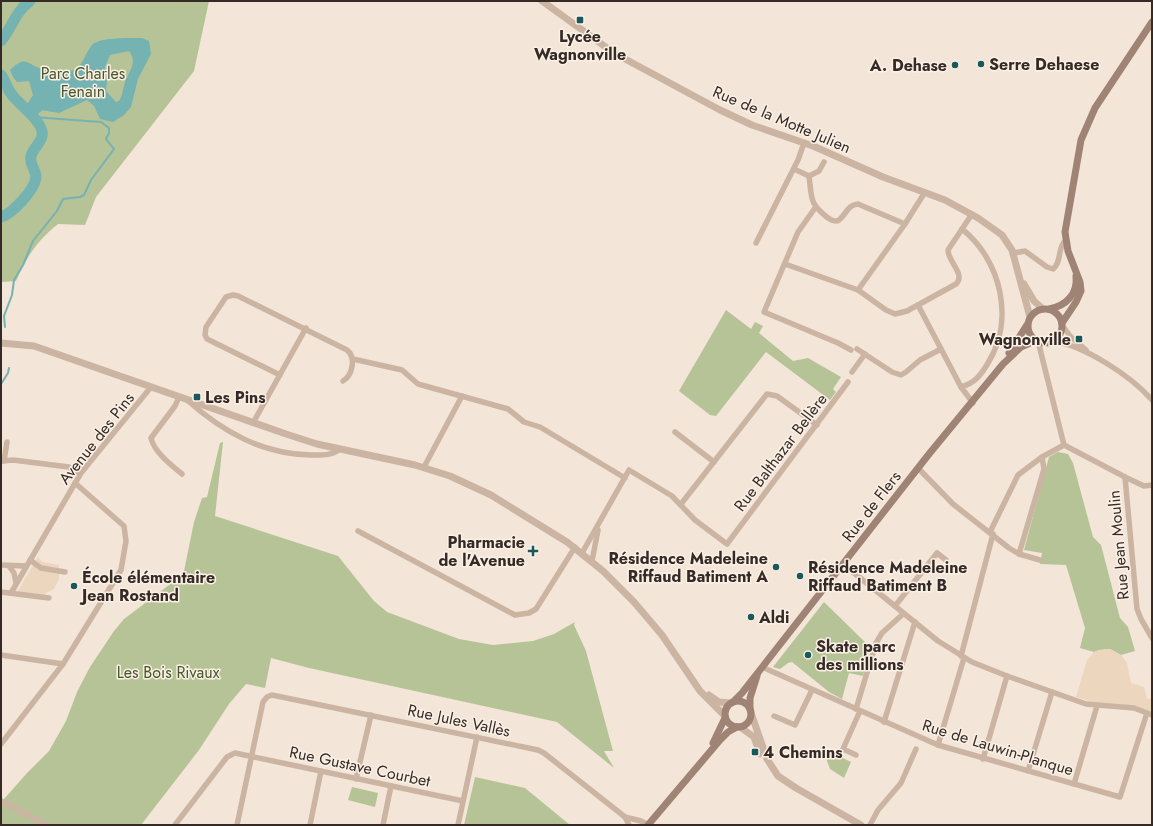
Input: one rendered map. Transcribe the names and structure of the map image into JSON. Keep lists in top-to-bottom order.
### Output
{
  "streets": {
    "main road": ["Rue de Flers"],
    "street": [
      "Rue de la Motte Julien",
      "Avenue des Pins",
      "Rue Balthazar Bellère",
      "Rue Jean Moulin",
      "Rue Jules Vallès",
      "Rue de Lauwin-Planque",
      "Rue Gustave Courbet"
    ]
  },
  "crossings": [
    ["Rue de la Motte Julien", "Rue de Flers"],
    ["Rue de Flers", "Rue de Lauwin-Planque"],
    ["Rue Jules Vallès", "Rue Gustave Courbet"]
  ],
  "parks": ["Parc Charles Fenain", "Les Bois Rivaux"],
  "places": {
    "transit": [
      "Lycée Wagnonville",
      "Wagnonville",
      "Les Pins",
      "4 Chemins"
    ],
    "other": [
      "Serre Dehaese",
      "A. Dehase",
      "Résidence Madeleine Riffaud Batiment A",
      "Résidence Madeleine Riffaud Batiment B",
      "École élémentaire Jean Rostand",
      "Aldi",
      "Skate parc des millions"
    ],
    "health": ["Pharmacie de l'Avenue"]
  }
}
